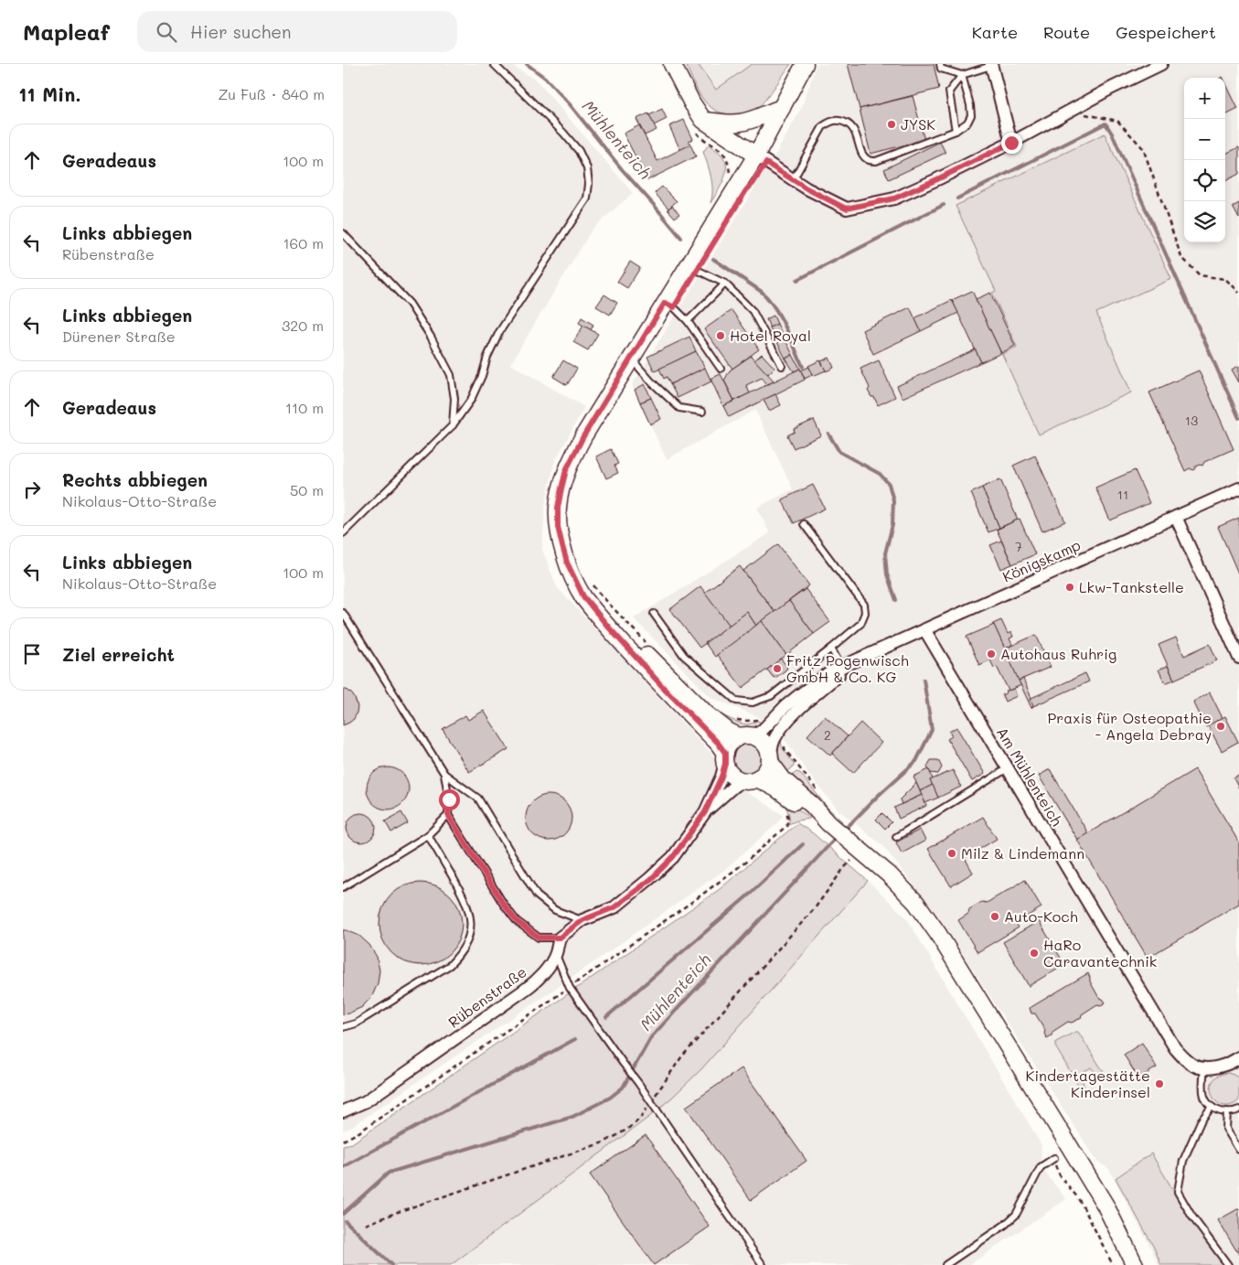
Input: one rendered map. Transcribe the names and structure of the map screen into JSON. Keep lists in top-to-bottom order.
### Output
{
  "streets": {
    "street": ["Königskamp", "Am Mühlenteich", "Rübenstraße"]
  },
  "crossings": [
    ["Königskamp", "Am Mühlenteich"]
  ],
  "water": ["Mühlenteich"],
  "places": [
    "JYSK",
    "Hotel Royal",
    "Lkw-Tankstelle",
    "Autohaus Ruhrig",
    "Fritz Pogenwisch GmbH & Co. KG",
    "Praxis für Osteopathie - Angela Debray",
    "Milz & Lindemann",
    "Auto-Koch",
    "HaRo Caravantechnik",
    "Kindertagestätte Kinderinsel"
  ],
  "house_numbers": [
    "13",
    "11",
    "7",
    "2"
  ],
  "page": {
    "header": "Mapleaf",
    "search": "Hier suchen",
    "nav": ["Karte", "Route", "Gespeichert"],
    "heading": ["11 Min.", "Zu Fuß · 840 m"],
    "map_buttons": ["+", "−"],
    "list": [
      ["Geradeaus", "100 m"],
      ["Links abbiegen", "Rübenstraße", "160 m"],
      ["Links abbiegen", "Dürener Straße", "320 m"],
      ["Geradeaus", "110 m"],
      ["Rechts abbiegen", "Nikolaus-Otto-Straße", "50 m"],
      ["Links abbiegen", "Nikolaus-Otto-Straße", "100 m"],
      "Ziel erreicht"
    ]
  }
}
